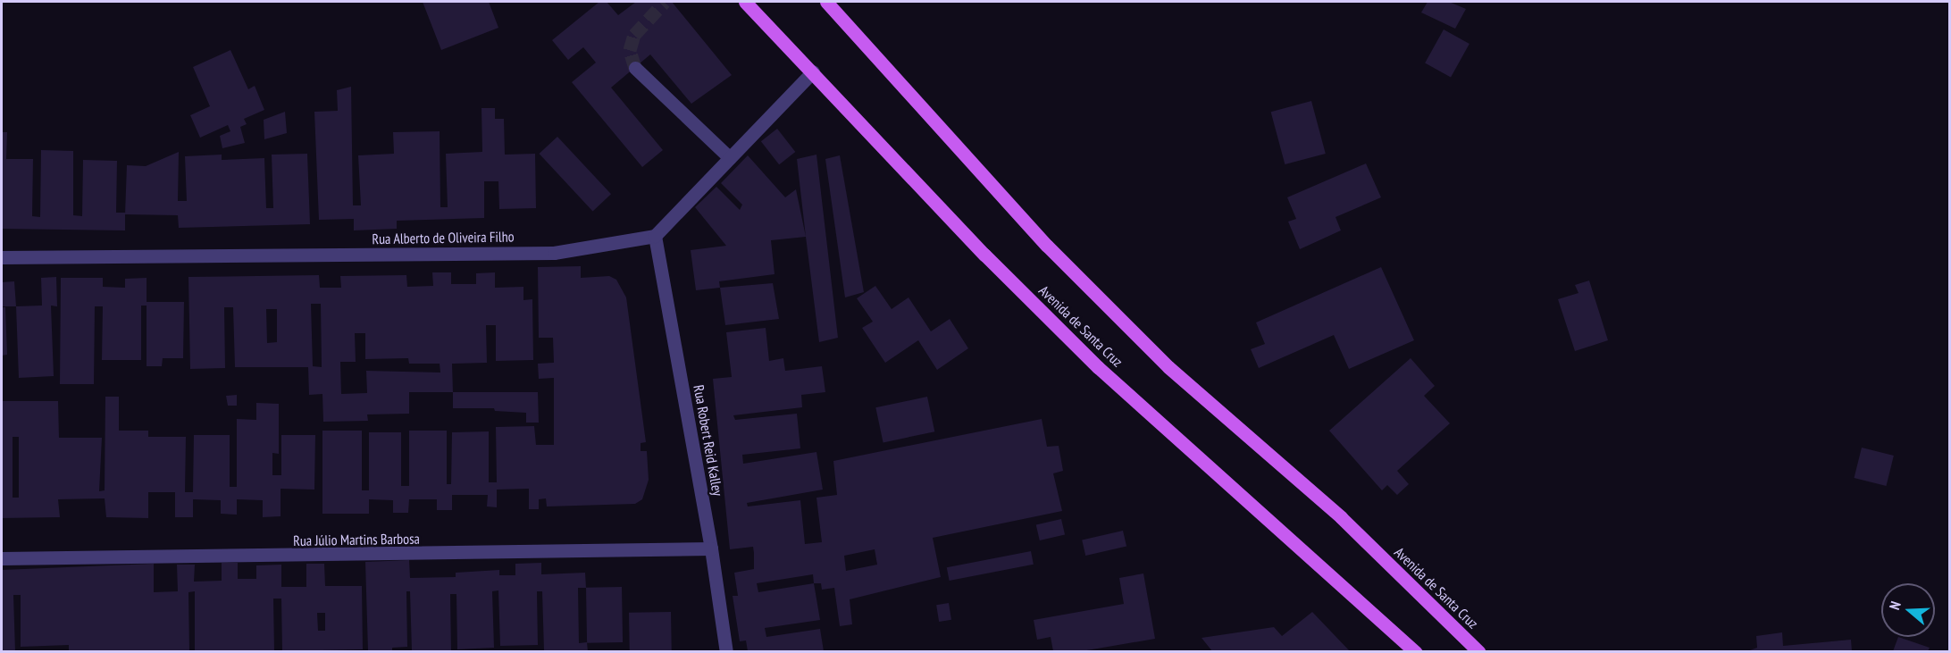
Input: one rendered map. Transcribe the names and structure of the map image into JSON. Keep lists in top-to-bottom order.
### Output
{
  "streets": {
    "main road": ["Avenida de Santa Cruz"],
    "street": ["Rua Alberto de Oliveira Filho", "Rua Robert Reid Kalley", "Rua Júlio Martins Barbosa"]
  },
  "crossings": [
    ["Rua Alberto de Oliveira Filho", "Rua Robert Reid Kalley"],
    ["Rua Robert Reid Kalley", "Rua Júlio Martins Barbosa"]
  ],
  "north": "left"
}
